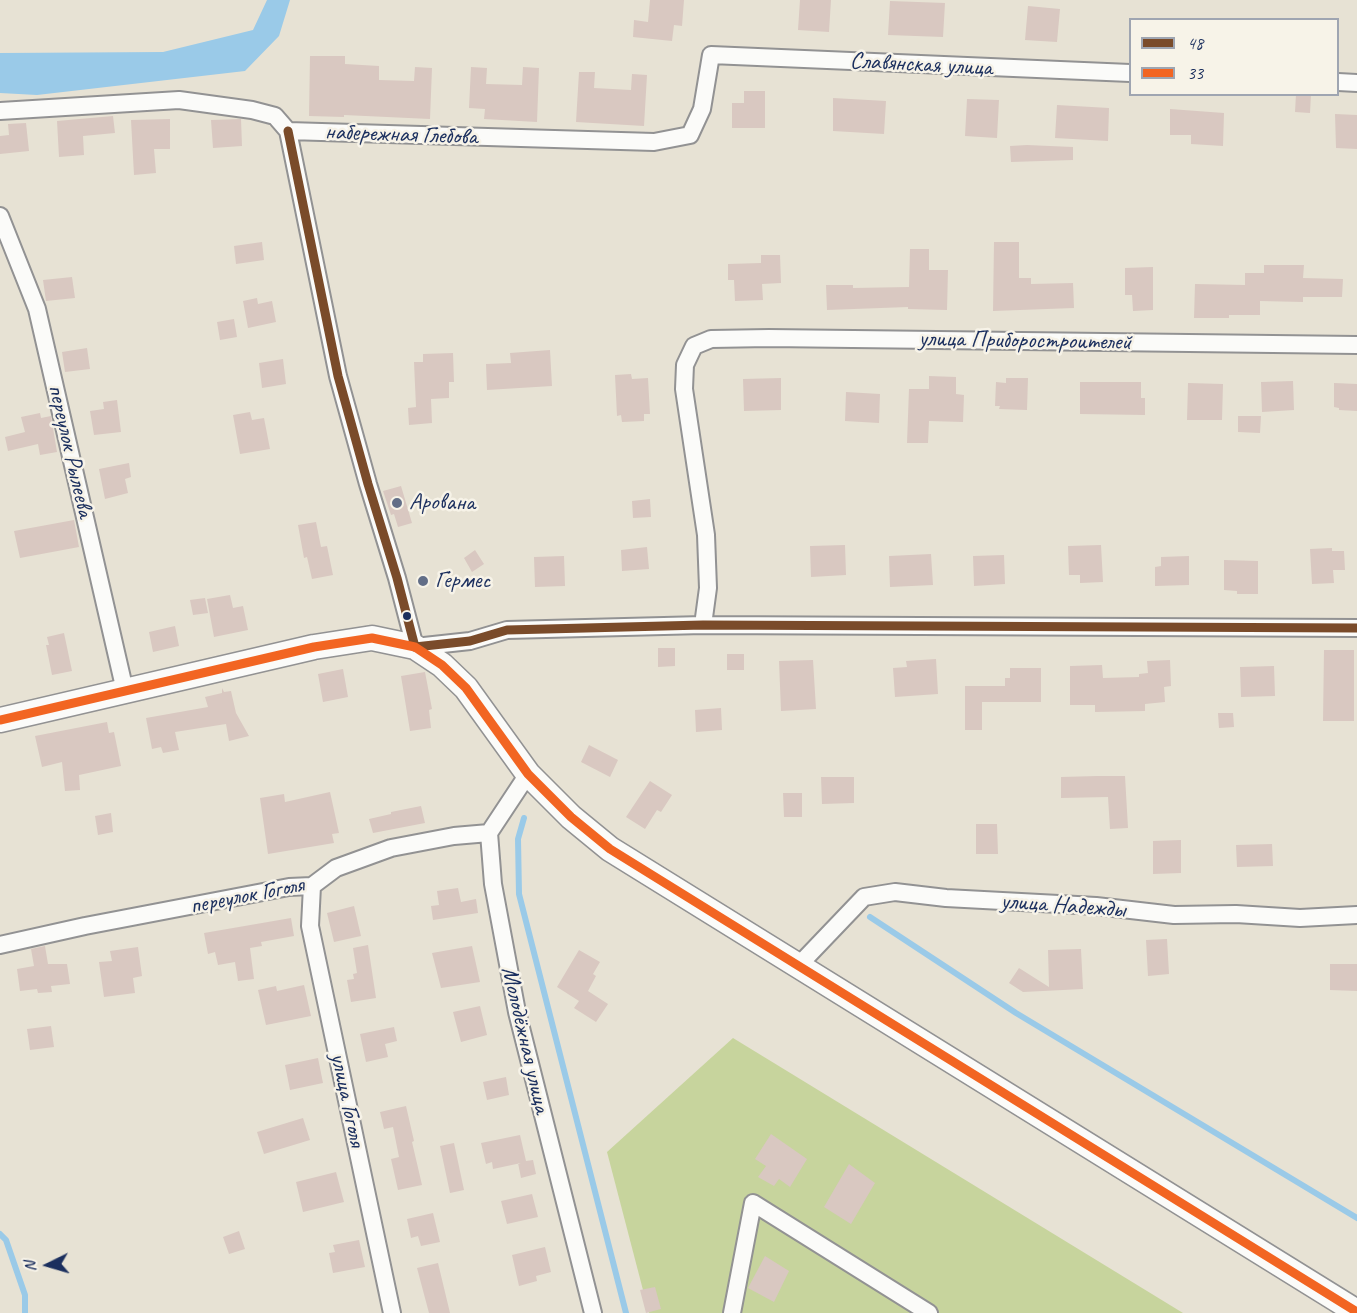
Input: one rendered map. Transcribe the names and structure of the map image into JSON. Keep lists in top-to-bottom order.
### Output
{
  "streets": {
    "street": [
      "Славянская улица",
      "набережная Глебова",
      "улица Приборостроителей",
      "переулок Рылеева",
      "переулок Гоголя",
      "улица Надежды",
      "Молодёжная улица",
      "улица Гоголя"
    ]
  },
  "crossings": [
    ["Славянская улица", "набережная Глебова"],
    ["переулок Гоголя", "Молодёжная улица"],
    ["переулок Гоголя", "улица Гоголя"]
  ],
  "places": ["Арована", "Гермес"],
  "lines": ["transit line 48", "transit line 33"],
  "legend": ["48", "33"],
  "north": "left"
}
